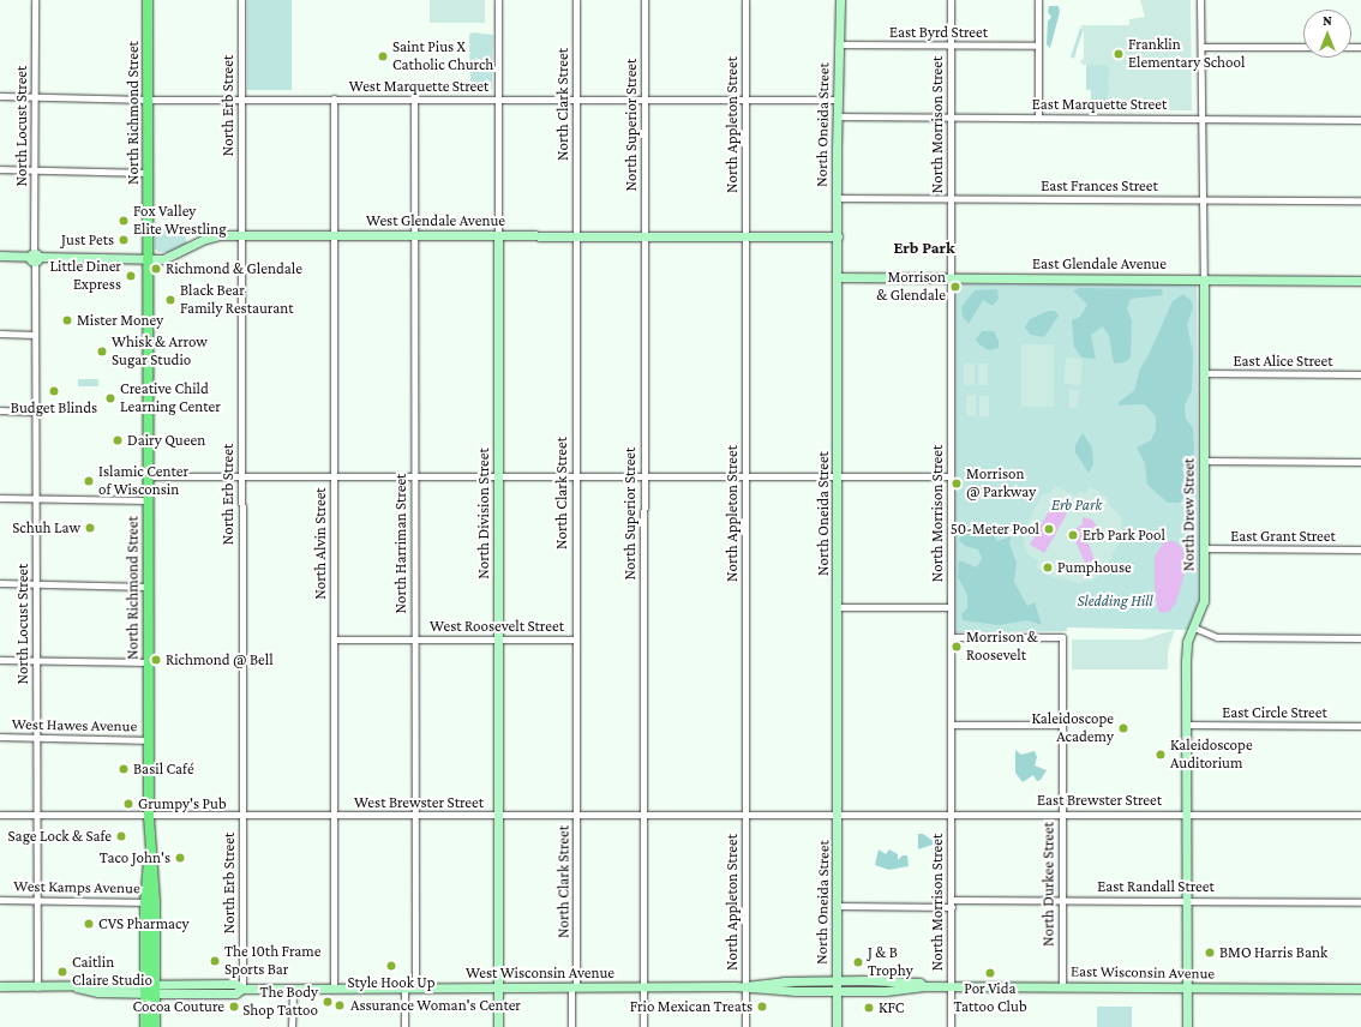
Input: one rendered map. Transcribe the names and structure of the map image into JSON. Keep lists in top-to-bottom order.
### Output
{
  "streets": {
    "main road": ["North Richmond Street"],
    "street": [
      "East Byrd Street",
      "West Marquette Street",
      "North Clark Street",
      "East Marquette Street",
      "North Erb Street",
      "North Superior Street",
      "North Appleton Street",
      "North Oneida Street",
      "North Morrison Street",
      "North Locust Street",
      "East Frances Street",
      "West Glendale Avenue",
      "East Glendale Avenue",
      "East Alice Street",
      "North Division Street",
      "North Drew Street",
      "East Grant Street",
      "North Alvin Street",
      "North Harriman Street",
      "West Roosevelt Street",
      "East Circle Street",
      "West Hawes Avenue",
      "East Brewster Street",
      "West Brewster Street",
      "North Durkee Street",
      "East Randall Street",
      "West Kamps Avenue",
      "West Wisconsin Avenue",
      "East Wisconsin Avenue"
    ]
  },
  "crossings": [
    ["East Byrd Street", "North Oneida Street"],
    ["East Byrd Street", "North Morrison Street"],
    ["West Marquette Street", "North Clark Street"],
    ["West Marquette Street", "North Erb Street"],
    ["West Marquette Street", "North Richmond Street"],
    ["West Marquette Street", "North Superior Street"],
    ["West Marquette Street", "North Appleton Street"],
    ["West Marquette Street", "North Oneida Street"],
    ["West Marquette Street", "North Locust Street"],
    ["West Marquette Street", "North Division Street"],
    ["West Marquette Street", "North Alvin Street"],
    ["West Marquette Street", "North Harriman Street"],
    ["North Clark Street", "West Glendale Avenue"],
    ["North Clark Street", "West Roosevelt Street"],
    ["North Clark Street", "West Brewster Street"],
    ["North Clark Street", "West Wisconsin Avenue"],
    ["East Marquette Street", "North Oneida Street"],
    ["East Marquette Street", "North Morrison Street"],
    ["East Marquette Street", "North Drew Street"],
    ["North Erb Street", "West Glendale Avenue"],
    ["North Erb Street", "West Brewster Street"],
    ["North Erb Street", "West Wisconsin Avenue"],
    ["North Richmond Street", "West Glendale Avenue"],
    ["North Richmond Street", "West Hawes Avenue"],
    ["North Richmond Street", "West Brewster Street"],
    ["North Richmond Street", "West Kamps Avenue"],
    ["North Richmond Street", "West Wisconsin Avenue"],
    ["North Superior Street", "West Glendale Avenue"],
    ["North Superior Street", "West Brewster Street"],
    ["North Superior Street", "West Wisconsin Avenue"],
    ["North Appleton Street", "West Glendale Avenue"],
    ["North Appleton Street", "West Brewster Street"],
    ["North Appleton Street", "West Wisconsin Avenue"],
    ["North Appleton Street", "East Wisconsin Avenue"],
    ["North Oneida Street", "East Frances Street"],
    ["North Oneida Street", "West Glendale Avenue"],
    ["North Oneida Street", "East Glendale Avenue"],
    ["North Oneida Street", "East Brewster Street"],
    ["North Oneida Street", "West Brewster Street"],
    ["North Oneida Street", "East Randall Street"],
    ["North Oneida Street", "West Wisconsin Avenue"],
    ["North Oneida Street", "East Wisconsin Avenue"],
    ["North Morrison Street", "East Frances Street"],
    ["North Morrison Street", "East Glendale Avenue"],
    ["North Morrison Street", "East Brewster Street"],
    ["North Morrison Street", "North Durkee Street"],
    ["North Morrison Street", "East Randall Street"],
    ["North Morrison Street", "East Wisconsin Avenue"],
    ["North Locust Street", "West Glendale Avenue"],
    ["North Locust Street", "West Hawes Avenue"],
    ["North Locust Street", "West Brewster Street"],
    ["North Locust Street", "West Kamps Avenue"],
    ["North Locust Street", "West Wisconsin Avenue"],
    ["East Frances Street", "North Drew Street"],
    ["West Glendale Avenue", "North Division Street"],
    ["West Glendale Avenue", "North Alvin Street"],
    ["West Glendale Avenue", "North Harriman Street"],
    ["East Glendale Avenue", "North Drew Street"],
    ["East Alice Street", "North Drew Street"],
    ["North Division Street", "West Roosevelt Street"],
    ["North Division Street", "West Brewster Street"],
    ["North Division Street", "West Wisconsin Avenue"],
    ["North Drew Street", "East Grant Street"],
    ["North Drew Street", "East Circle Street"],
    ["North Drew Street", "East Brewster Street"],
    ["North Drew Street", "East Randall Street"],
    ["North Drew Street", "East Wisconsin Avenue"],
    ["North Alvin Street", "West Roosevelt Street"],
    ["North Alvin Street", "West Brewster Street"],
    ["North Alvin Street", "West Wisconsin Avenue"],
    ["North Harriman Street", "West Roosevelt Street"],
    ["North Harriman Street", "West Brewster Street"],
    ["North Harriman Street", "West Wisconsin Avenue"],
    ["East Brewster Street", "West Brewster Street"],
    ["East Brewster Street", "North Durkee Street"],
    ["North Durkee Street", "East Randall Street"],
    ["North Durkee Street", "East Wisconsin Avenue"],
    ["West Wisconsin Avenue", "East Wisconsin Avenue"]
  ],
  "districts": ["Erb Park"],
  "parks": ["Erb Park", "Sledding Hill"],
  "places": [
    "Franklin Elementary School",
    "Saint Pius X Catholic Church",
    "Fox Valley Elite Wrestling",
    "Just Pets",
    "Richmond & Glendale",
    "Little Diner Express",
    "Morrison & Glendale",
    "Black Bear Family Restaurant",
    "Mister Money",
    "Whisk & Arrow Sugar Studio",
    "Budget Blinds",
    "Creative Child Learning Center",
    "Dairy Queen",
    "Islamic Center of Wisconsin",
    "Morrison @ Parkway",
    "Schuh Law",
    "50-Meter Pool",
    "Erb Park Pool",
    "Pumphouse",
    "Morrison & Roosevelt",
    "Richmond @ Bell",
    "Kaleidoscope Academy",
    "Kaleidoscope Auditorium",
    "Basil Café",
    "Grumpy's Pub",
    "Sage Lock & Safe",
    "Taco John's",
    "CVS Pharmacy",
    "BMO Harris Bank",
    "The 10th Frame Sports Bar",
    "J & B Trophy",
    "Style Hook Up",
    "Caitlin Claire Studio",
    "Por Vida Tattoo Club",
    "The Body Shop Tattoo",
    "Assurance Woman's Center",
    "Cocoa Couture",
    "Frio Mexican Treats",
    "KFC"
  ],
  "north": "top"
}
